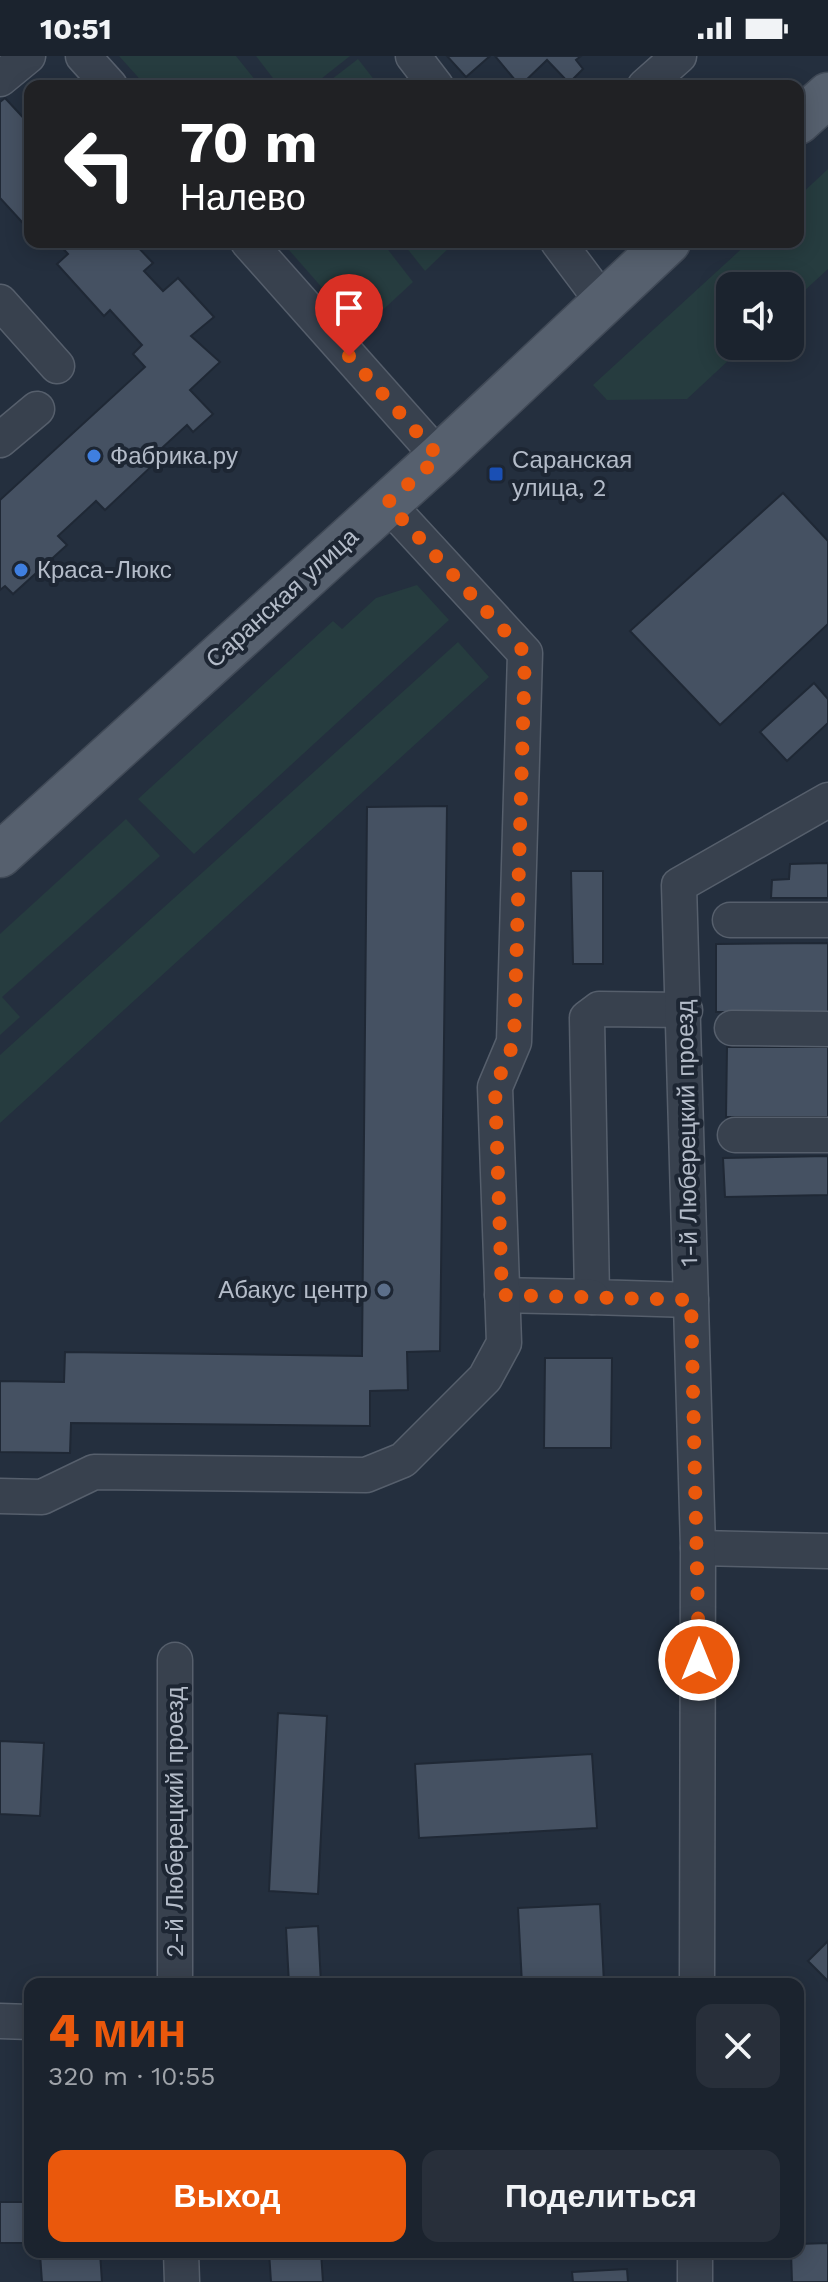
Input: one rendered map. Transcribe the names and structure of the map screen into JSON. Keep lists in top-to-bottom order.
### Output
{
  "streets": {
    "main road": ["Саранская улица"],
    "street": ["1-й Люберецкий проезд", "2-й Люберецкий проезд"]
  },
  "places": {
    "other": ["Фабрика.ру", "Краса-Люкс", "Абакус центр"],
    "transit": ["Саранская улица, 2"]
  },
  "page": {
    "status": "10:51",
    "turn": ["70 m", "Налево"],
    "heading": ["4 мин", "320 m · 10:55"],
    "buttons": ["Выход", "Поделиться"]
  }
}
